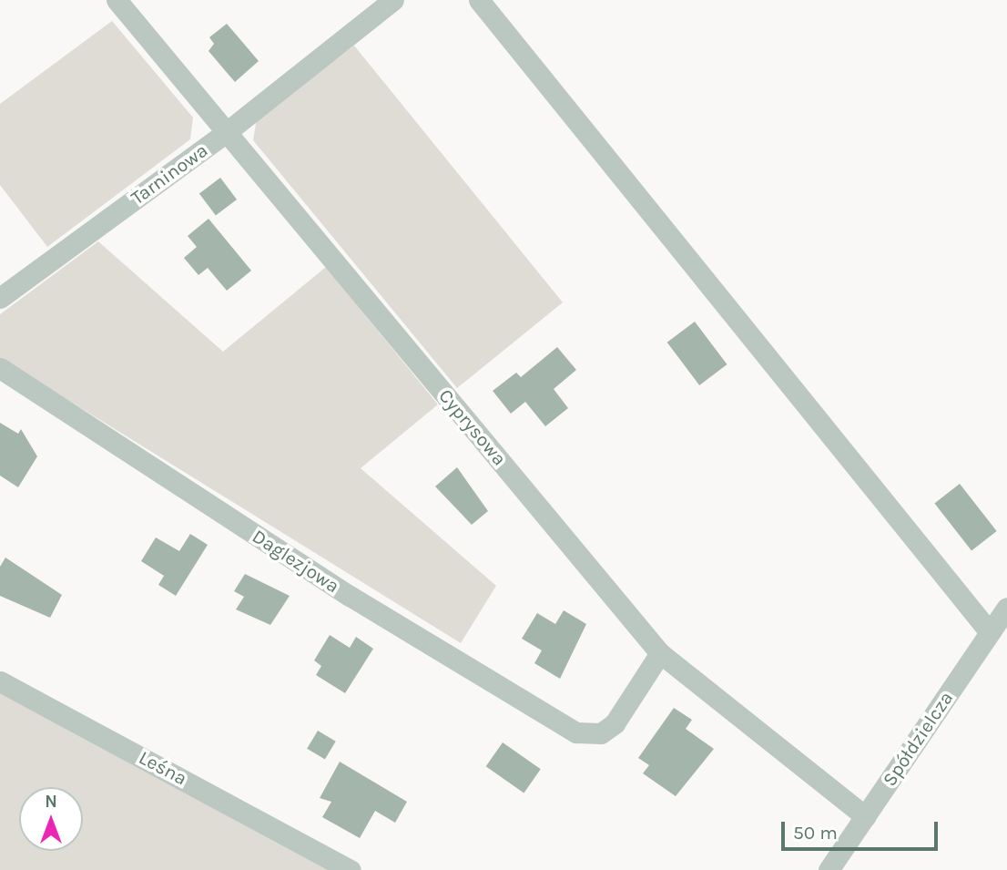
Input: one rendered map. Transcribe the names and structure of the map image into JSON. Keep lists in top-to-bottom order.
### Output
{
  "streets": {
    "street": [
      "Tarninowa",
      "Cyprysowa",
      "Daglezjowa",
      "Spółdzielcza",
      "Leśna"
    ]
  },
  "crossings": [
    ["Tarninowa", "Cyprysowa"],
    ["Cyprysowa", "Daglezjowa"],
    ["Cyprysowa", "Spółdzielcza"]
  ],
  "scale_bar": "50 m",
  "north": "top"
}
